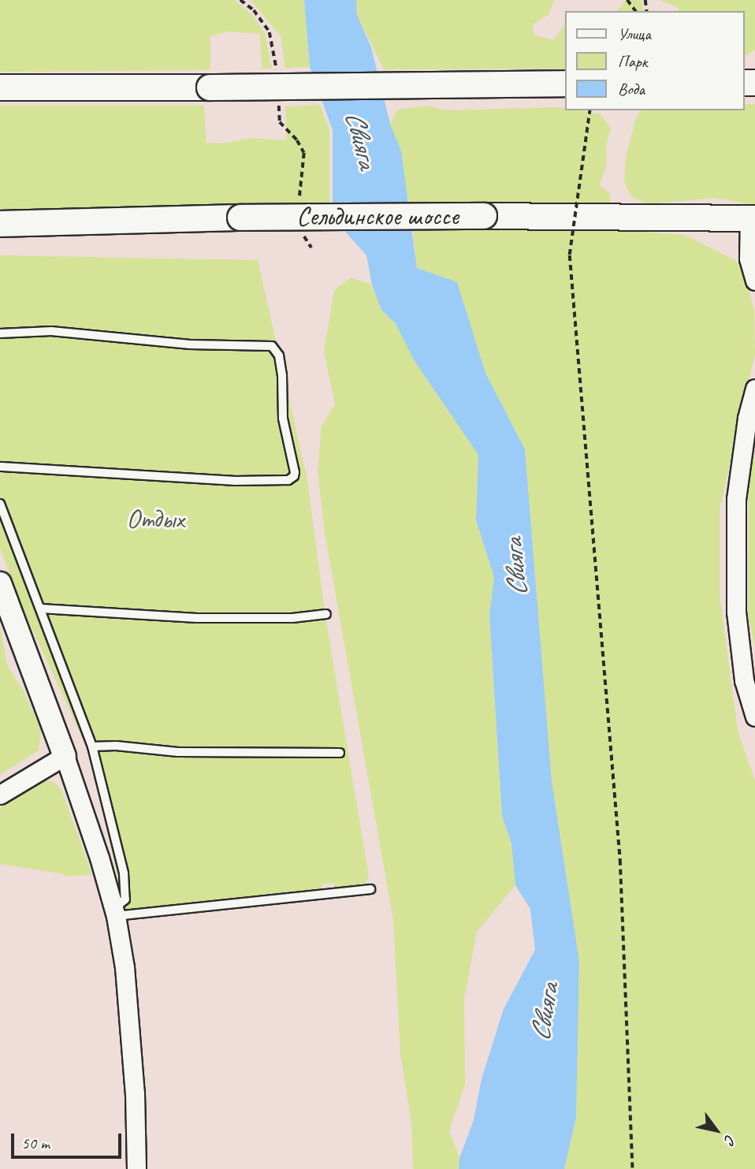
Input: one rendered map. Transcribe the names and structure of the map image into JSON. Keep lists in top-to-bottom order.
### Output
{
  "streets": {
    "main road": ["Сельдинское шоссе"]
  },
  "water": ["Свияга"],
  "parks": ["Отдых"],
  "legend": ["Улица", "Парк", "Вода"],
  "scale_bar": "50 m",
  "north": "bottom right"
}
